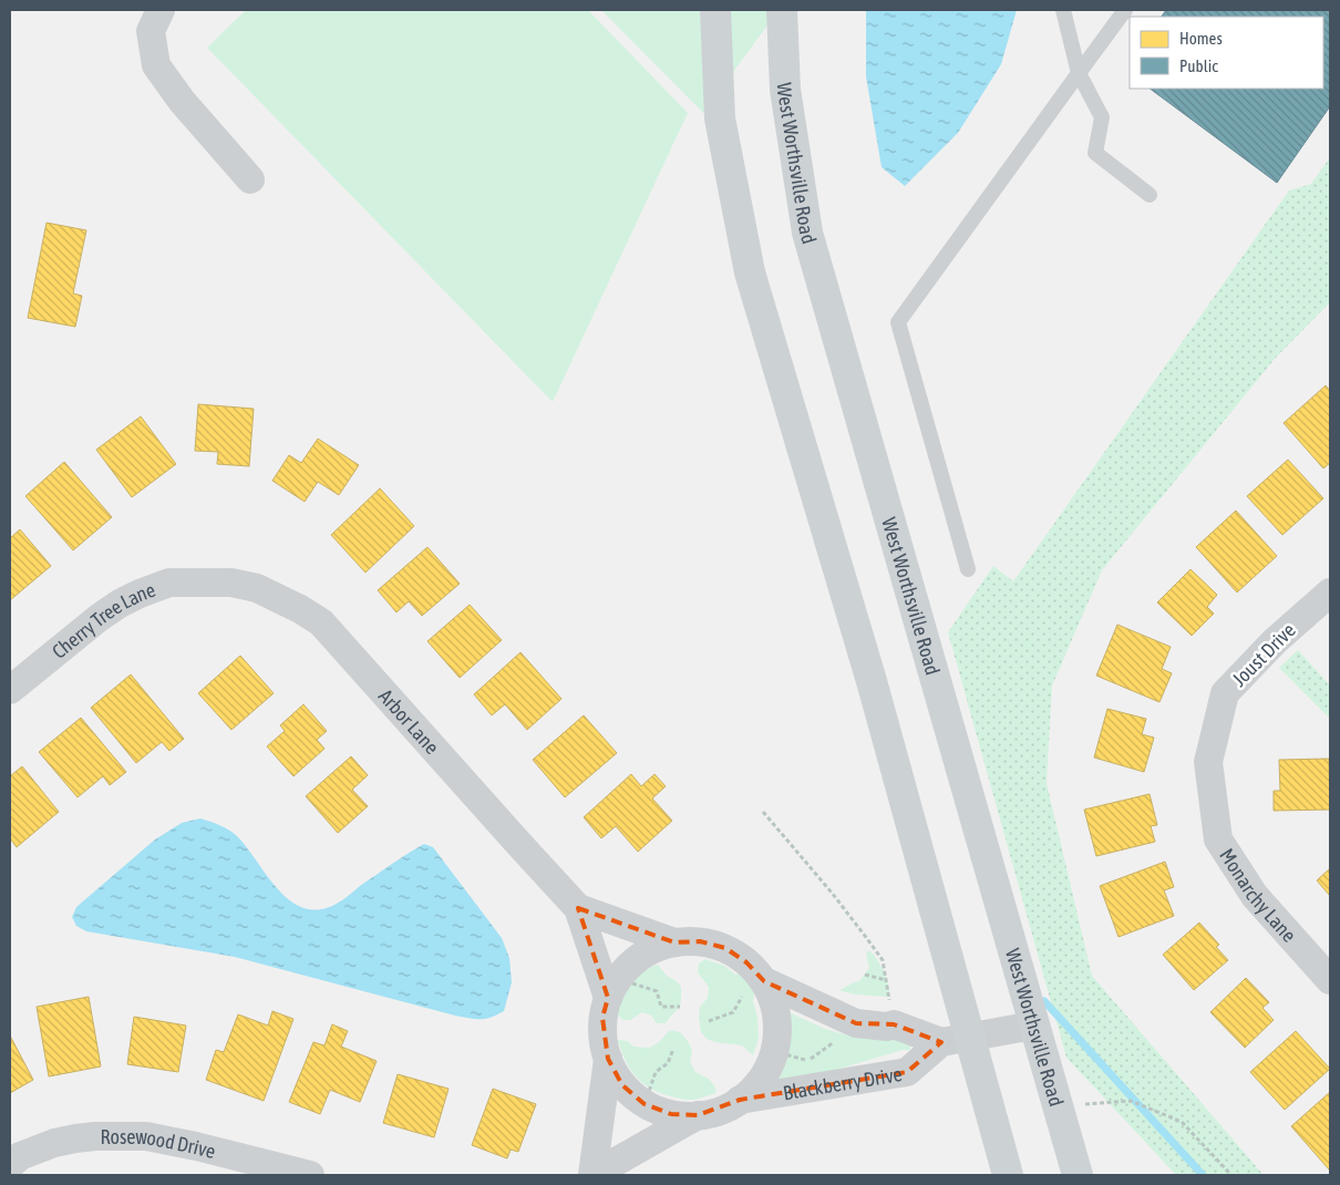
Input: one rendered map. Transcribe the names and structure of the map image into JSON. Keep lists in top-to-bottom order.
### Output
{
  "streets": {
    "main road": ["West Worthsville Road"],
    "street": [
      "Cherry Tree Lane",
      "Joust Drive",
      "Arbor Lane",
      "Monarchy Lane",
      "Blackberry Drive",
      "Rosewood Drive"
    ]
  },
  "crossings": [
    ["Cherry Tree Lane", "Arbor Lane"],
    ["Joust Drive", "Monarchy Lane"],
    ["Arbor Lane", "Blackberry Drive"]
  ],
  "legend": ["Homes", "Public"]
}
